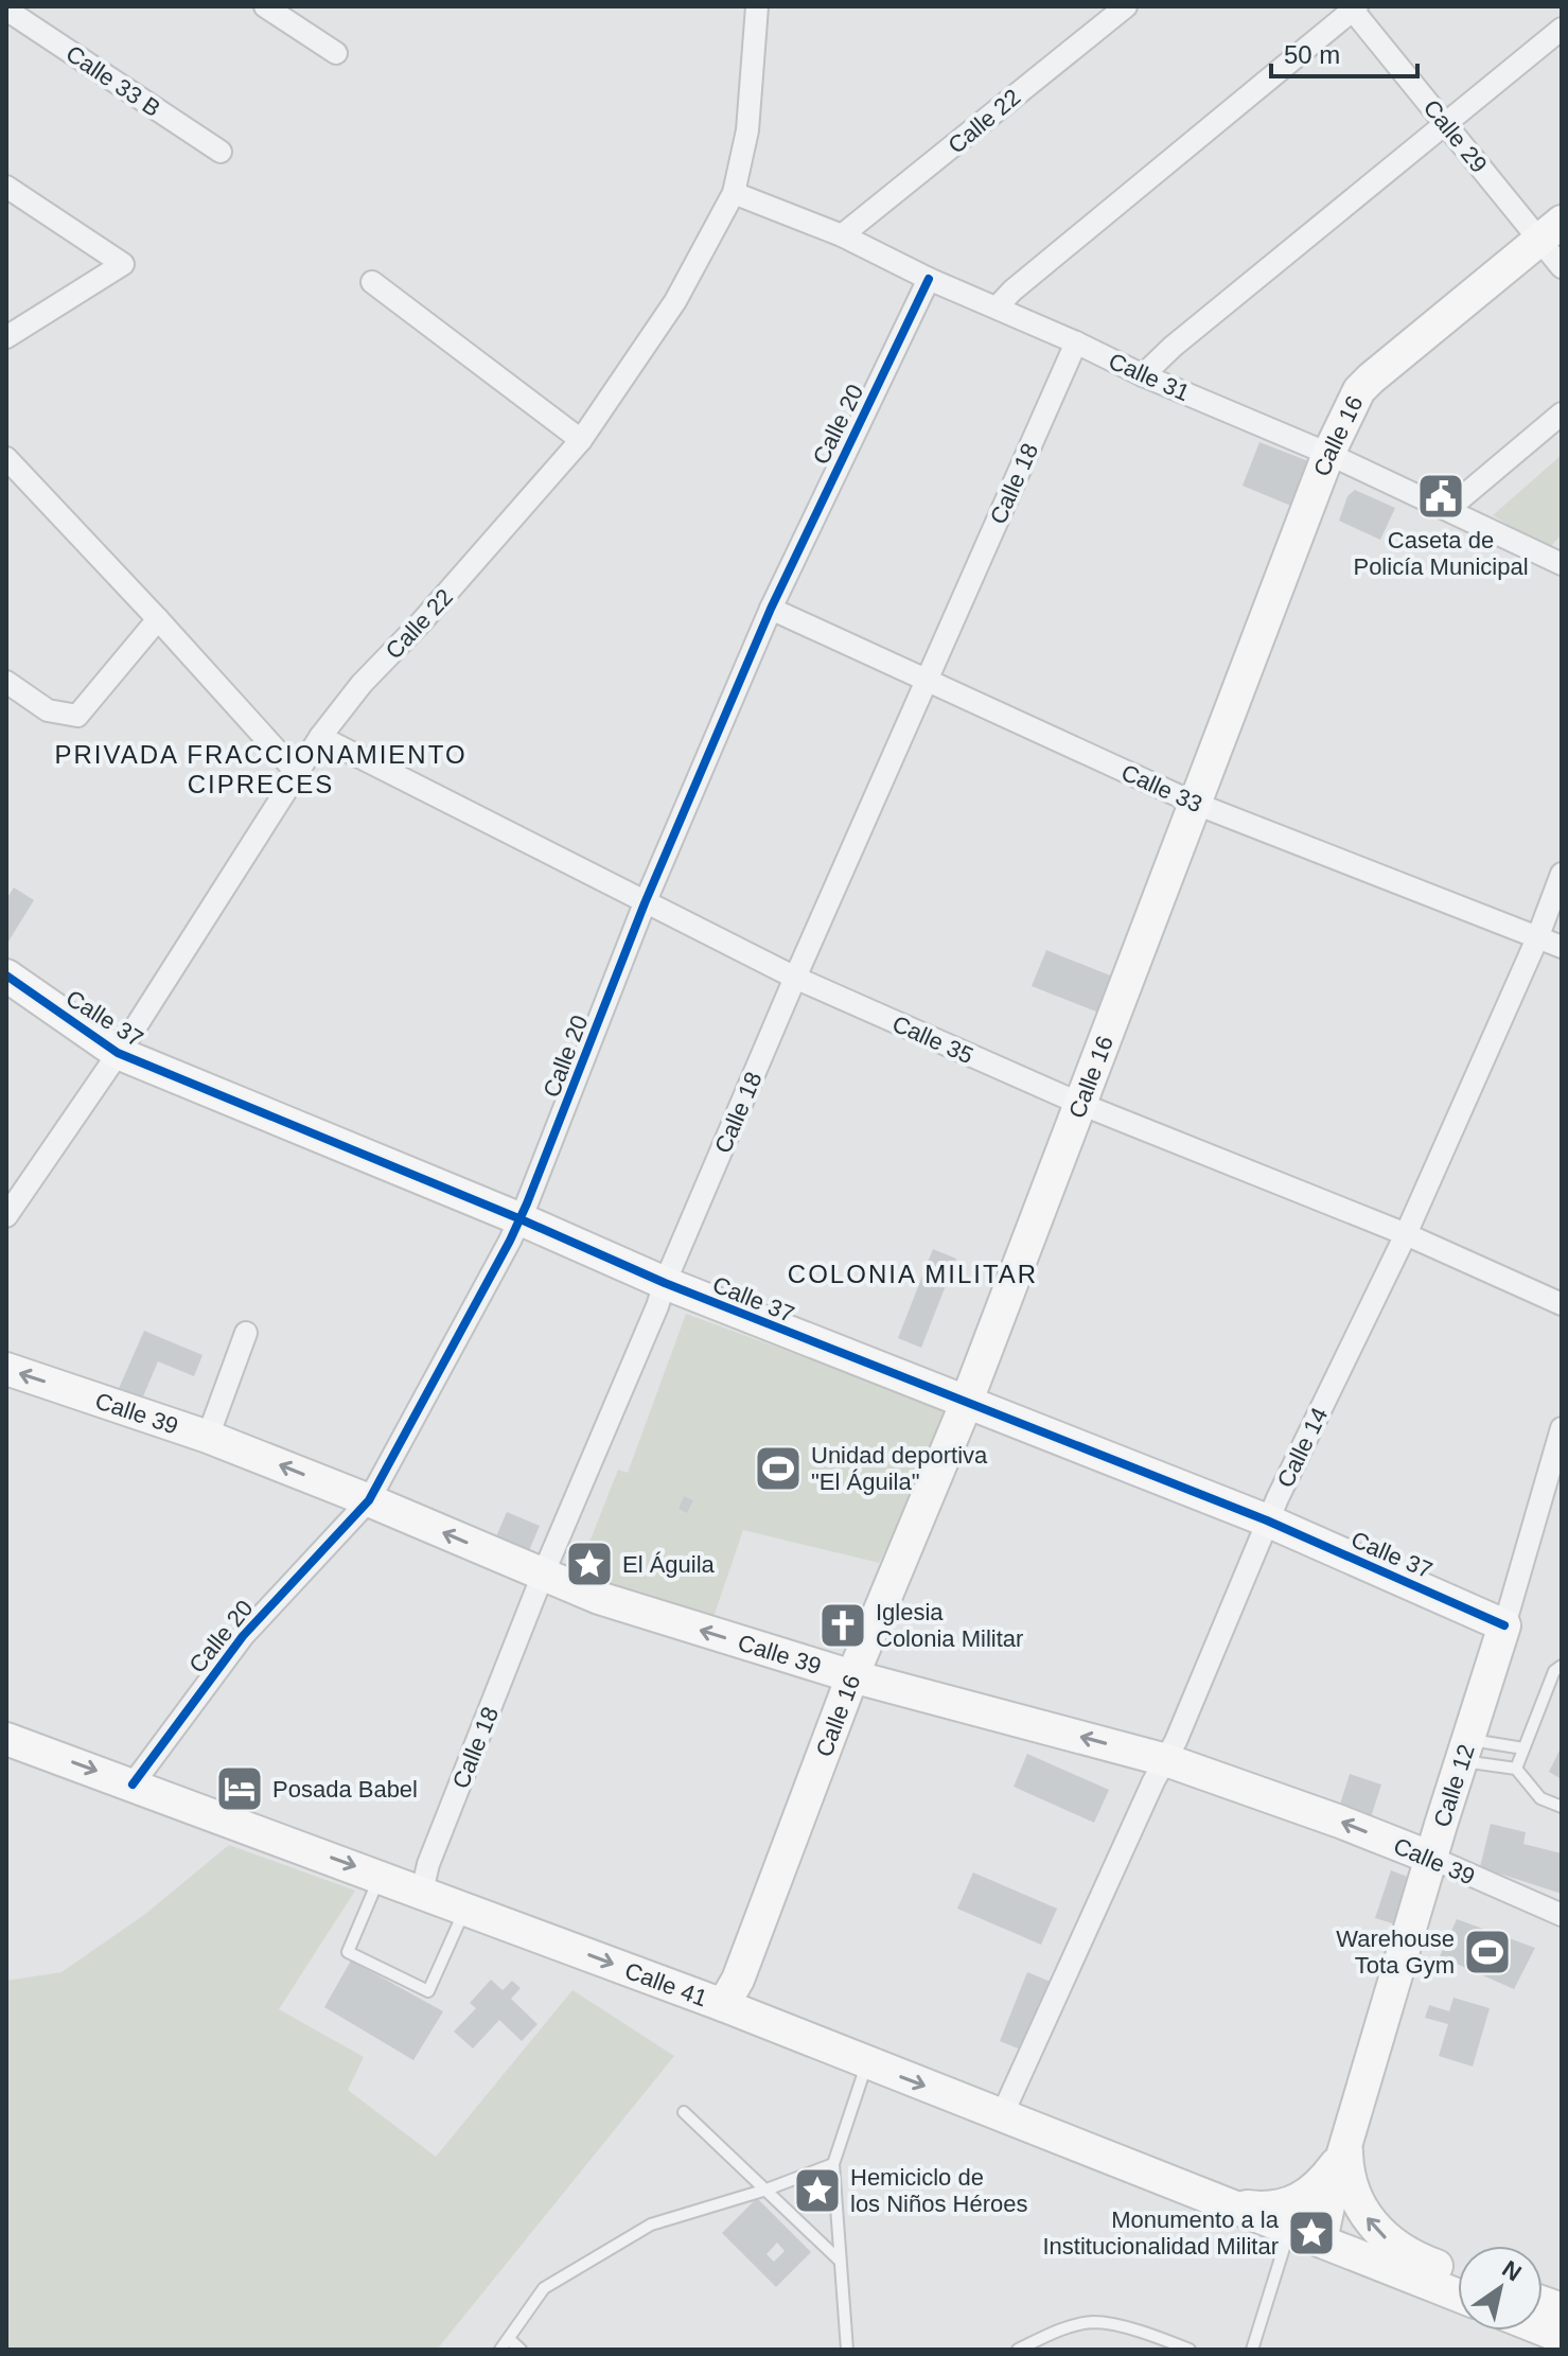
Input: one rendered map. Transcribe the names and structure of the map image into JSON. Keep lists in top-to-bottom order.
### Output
{
  "streets": {
    "main road": [
      "Calle 16",
      "Calle 37",
      "Calle 39",
      "Calle 12",
      "Calle 41"
    ],
    "street": [
      "Calle 33 B",
      "Calle 22",
      "Calle 29",
      "Calle 31",
      "Calle 20",
      "Calle 18",
      "Calle 33",
      "Calle 35",
      "Calle 14"
    ]
  },
  "crossings": [
    ["Calle 22", "Calle 31"],
    ["Calle 22", "Calle 37"],
    ["Calle 22", "Calle 35"],
    ["Calle 29", "Calle 16"],
    ["Calle 31", "Calle 20"],
    ["Calle 31", "Calle 16"],
    ["Calle 31", "Calle 18"],
    ["Calle 20", "Calle 33"],
    ["Calle 20", "Calle 37"],
    ["Calle 20", "Calle 35"],
    ["Calle 20", "Calle 39"],
    ["Calle 20", "Calle 41"],
    ["Calle 16", "Calle 33"],
    ["Calle 16", "Calle 37"],
    ["Calle 16", "Calle 35"],
    ["Calle 16", "Calle 39"],
    ["Calle 16", "Calle 41"],
    ["Calle 18", "Calle 33"],
    ["Calle 18", "Calle 37"],
    ["Calle 18", "Calle 35"],
    ["Calle 18", "Calle 39"],
    ["Calle 18", "Calle 41"],
    ["Calle 33", "Calle 14"],
    ["Calle 37", "Calle 14"],
    ["Calle 37", "Calle 12"],
    ["Calle 35", "Calle 14"],
    ["Calle 39", "Calle 14"],
    ["Calle 39", "Calle 12"],
    ["Calle 14", "Calle 41"],
    ["Calle 12", "Calle 41"]
  ],
  "one_way": ["Calle 39", "Calle 41"],
  "districts": ["PRIVADA FRACCIONAMIENTO CIPRECES", "COLONIA MILITAR"],
  "places": {
    "public building": ["Caseta de Policía Municipal"],
    "sports": ["Unidad deportiva \"El Águila\"", "Warehouse Tota Gym"],
    "place": ["El Águila", "Hemiciclo de los Niños Héroes", "Monumento a la Institucionalidad Militar"],
    "church": ["Iglesia Colonia Militar"],
    "hotel": ["Posada Babel"]
  },
  "scale_bar": "50 m",
  "north": "top right"
}
